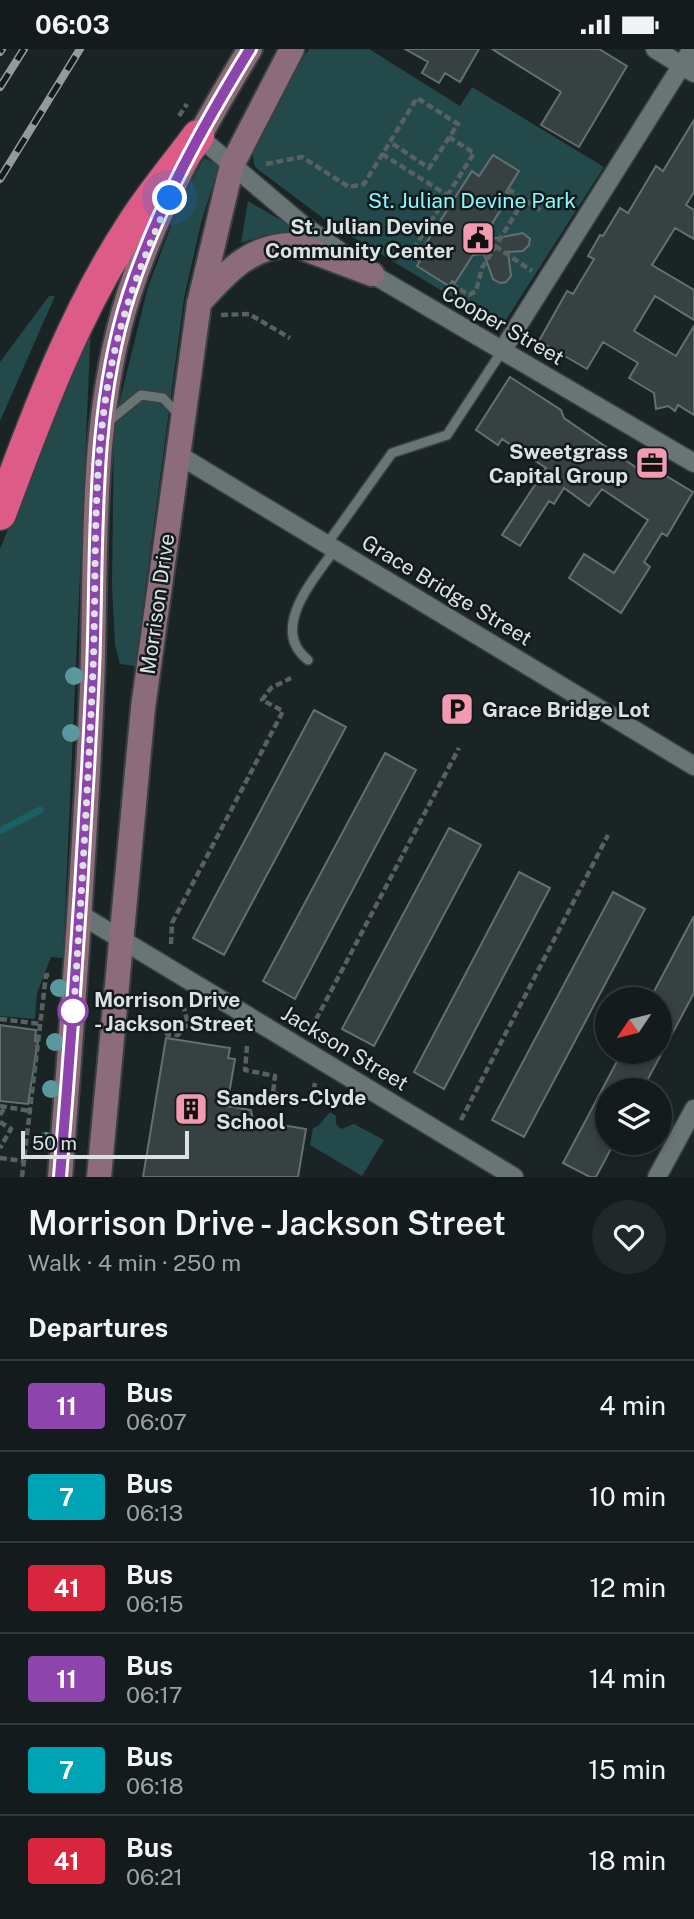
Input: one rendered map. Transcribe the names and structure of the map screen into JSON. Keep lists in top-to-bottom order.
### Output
{
  "streets": {
    "main road": ["Morrison Drive"],
    "street": ["Cooper Street", "Grace Bridge Street", "Jackson Street"]
  },
  "crossings": [
    ["Cooper Street", "Morrison Drive"],
    ["Grace Bridge Street", "Morrison Drive"],
    ["Morrison Drive", "Jackson Street"]
  ],
  "parks": ["St. Julian Devine Park"],
  "places": {
    "public building": ["St. Julian Devine Community Center"],
    "office": ["Sweetgrass Capital Group"],
    "parking": ["Grace Bridge Lot"],
    "other": ["Morrison Drive - Jackson Street"],
    "building": ["Sanders-Clyde School"]
  },
  "lines": ["bus line 11"],
  "scale_bar": "50 m",
  "north": "bottom left",
  "page": {
    "status": "06:03",
    "scale": "50 m",
    "heading": [
      ["Morrison Drive - Jackson Street", "Walk · 4 min · 250 m"],
      "Departures"
    ],
    "list": [
      {
        "mark": "11",
        "name": "Bus",
        "note": "06:07",
        "value": "4 min"
      },
      {
        "mark": "7",
        "name": "Bus",
        "note": "06:13",
        "value": "10 min"
      },
      {
        "mark": "41",
        "name": "Bus",
        "note": "06:15",
        "value": "12 min"
      },
      {
        "mark": "11",
        "name": "Bus",
        "note": "06:17",
        "value": "14 min"
      },
      {
        "mark": "7",
        "name": "Bus",
        "note": "06:18",
        "value": "15 min"
      },
      {
        "mark": "41",
        "name": "Bus",
        "note": "06:21",
        "value": "18 min"
      }
    ]
  }
}
